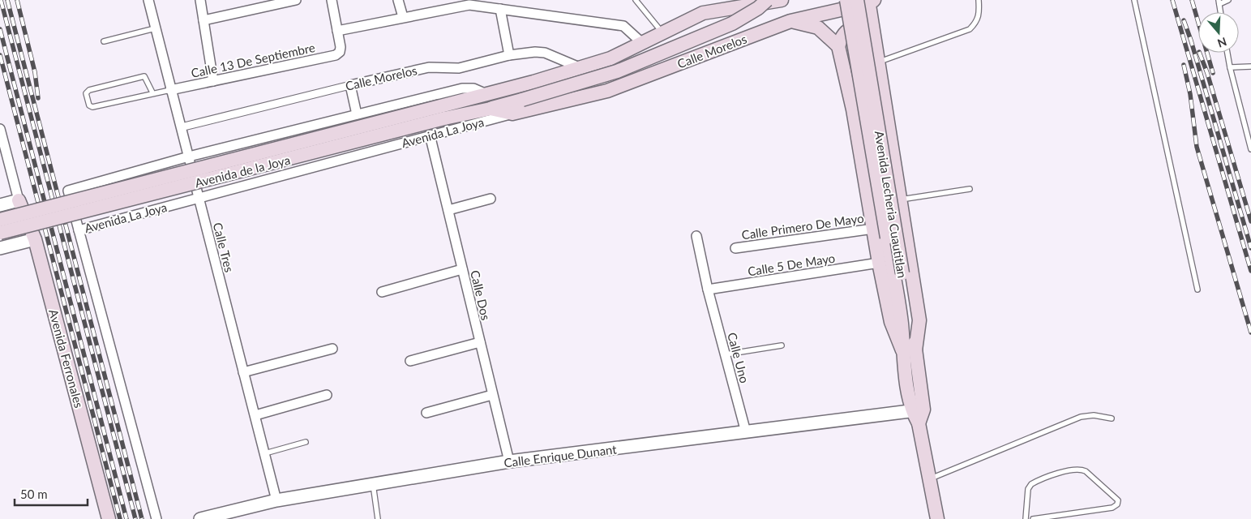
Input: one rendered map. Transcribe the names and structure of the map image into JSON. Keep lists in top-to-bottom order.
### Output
{
  "streets": {
    "main road": [
      "Calle Morelos",
      "Avenida de la Joya",
      "Avenida Lecheria Cuautitlan",
      "Avenida Ferronales"
    ],
    "street": [
      "Calle 13 De Septiembre",
      "Avenida La Joya",
      "Calle Primero De Mayo",
      "Calle Tres",
      "Calle 5 De Mayo",
      "Calle Dos",
      "Calle Uno",
      "Calle Enrique Dunant"
    ]
  },
  "crossings": [
    ["Calle Morelos", "Avenida La Joya"],
    ["Calle Morelos", "Avenida de la Joya"],
    ["Calle Morelos", "Avenida Lecheria Cuautitlan"],
    ["Calle Morelos", "Calle Tres"],
    ["Calle 13 De Septiembre", "Calle Tres"],
    ["Avenida La Joya", "Avenida de la Joya"],
    ["Avenida La Joya", "Calle Tres"],
    ["Avenida La Joya", "Calle Dos"],
    ["Avenida Lecheria Cuautitlan", "Calle Enrique Dunant"],
    ["Calle Tres", "Calle Enrique Dunant"],
    ["Calle 5 De Mayo", "Calle Uno"],
    ["Calle Dos", "Calle Enrique Dunant"],
    ["Calle Uno", "Calle Enrique Dunant"]
  ],
  "scale_bar": "50 m",
  "north": "bottom"
}
